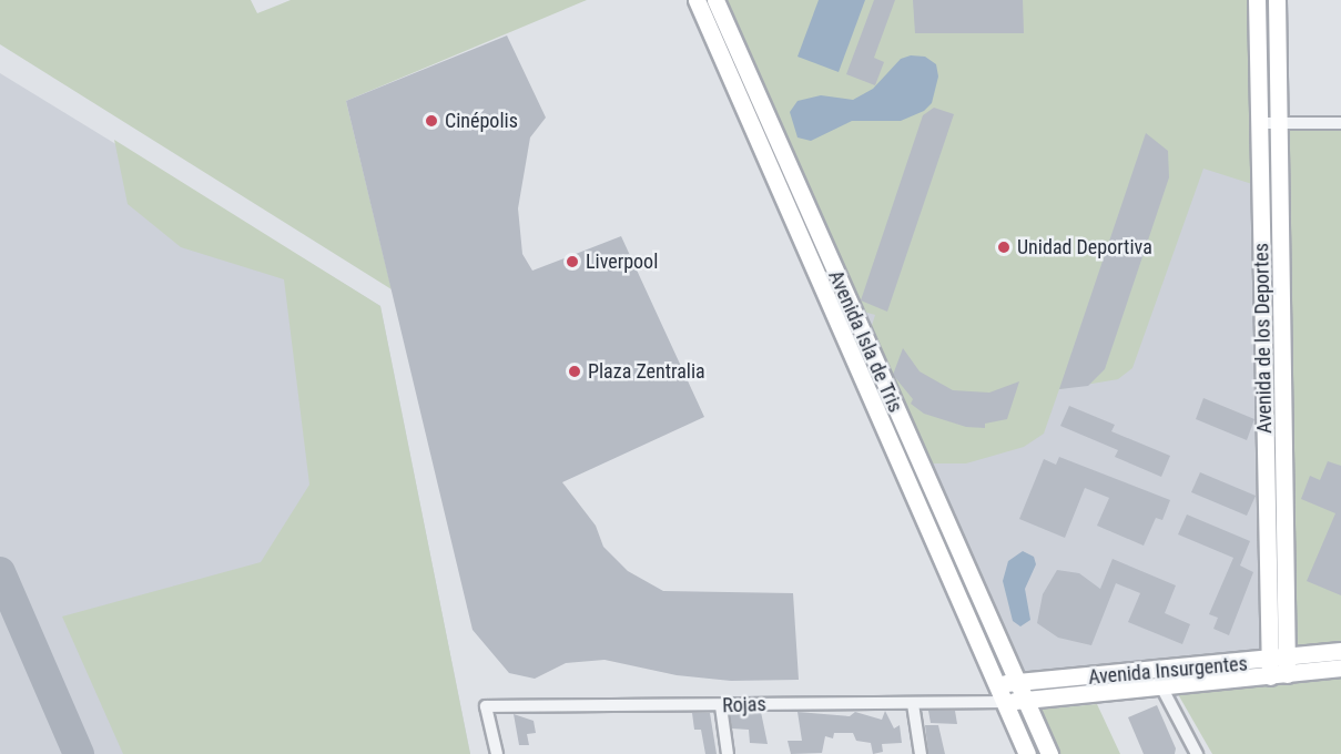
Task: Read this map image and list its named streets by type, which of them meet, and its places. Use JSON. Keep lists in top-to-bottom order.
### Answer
{
  "streets": {
    "main road": ["Avenida de los Deportes", "Avenida Isla de Tris", "Avenida Insurgentes"],
    "street": ["Rojas"]
  },
  "crossings": [
    ["Avenida de los Deportes", "Avenida Insurgentes"],
    ["Avenida Isla de Tris", "Avenida Insurgentes"],
    ["Avenida Isla de Tris", "Rojas"],
    ["Avenida Insurgentes", "Rojas"]
  ],
  "places": [
    "Cinépolis",
    "Unidad Deportiva",
    "Liverpool",
    "Plaza Zentralia"
  ]
}
